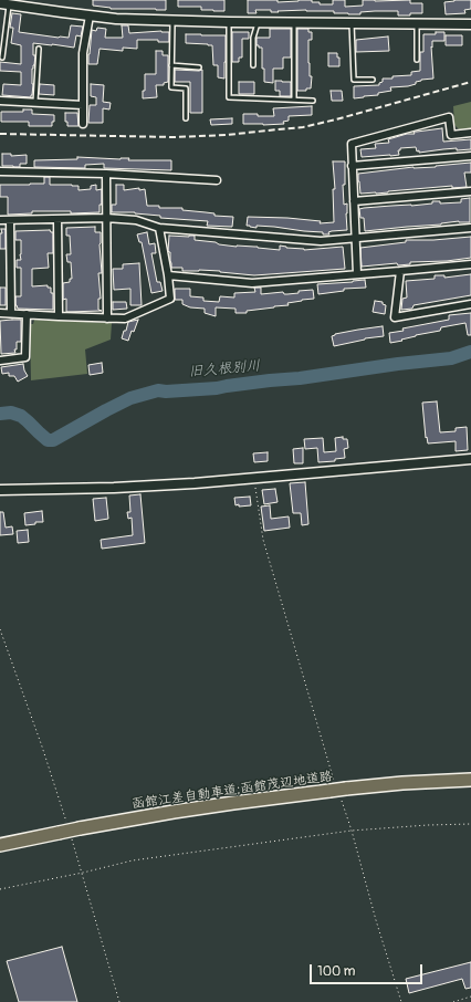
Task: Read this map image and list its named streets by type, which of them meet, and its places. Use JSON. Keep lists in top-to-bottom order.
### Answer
{
  "streets": {
    "highway": ["函館江差自動車道;函館茂辺地道路"]
  },
  "water": ["旧久根別川"],
  "scale_bar": "100 m"
}
